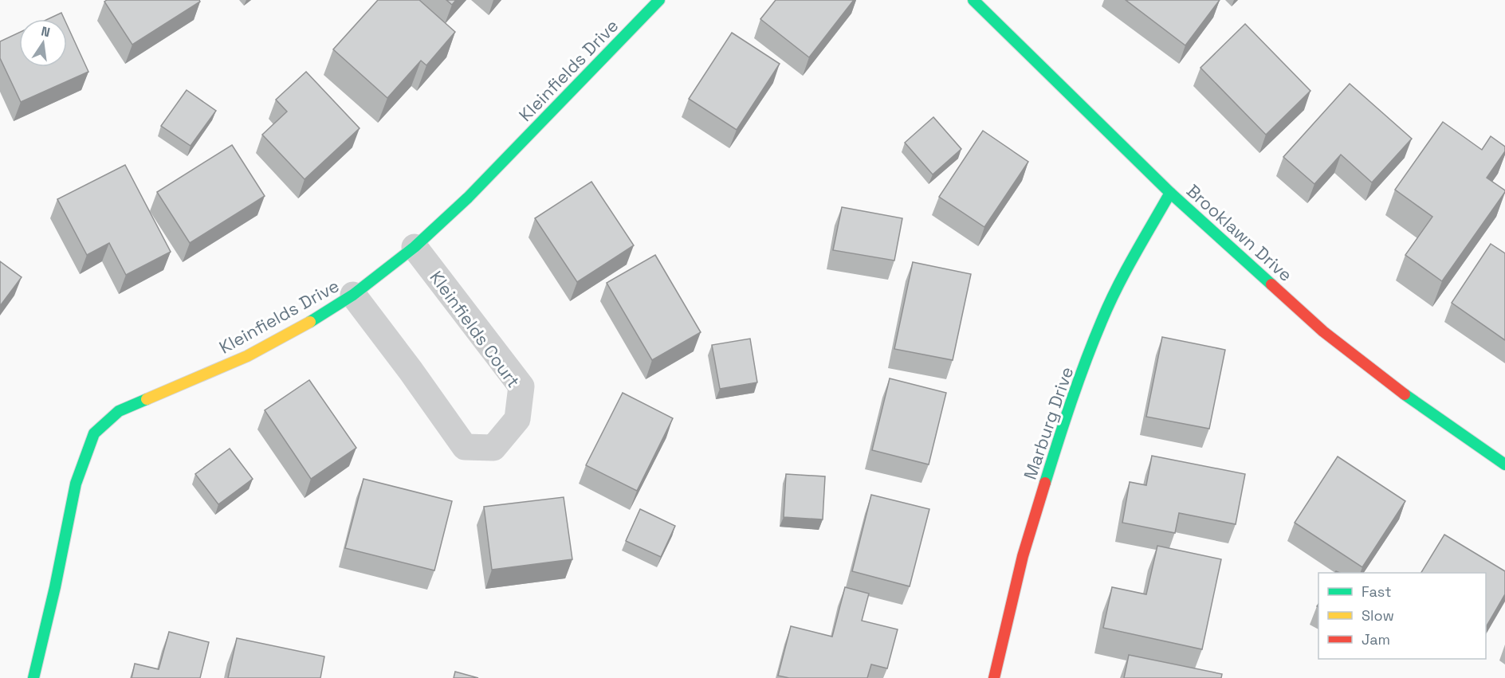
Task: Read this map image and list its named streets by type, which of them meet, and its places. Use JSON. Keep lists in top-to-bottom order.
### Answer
{
  "streets": {
    "street": [
      "Kleinfields Drive",
      "Brooklawn Drive",
      "Kleinfields Court",
      "Marburg Drive"
    ]
  },
  "crossings": [
    ["Kleinfields Drive", "Kleinfields Court"],
    ["Brooklawn Drive", "Marburg Drive"]
  ],
  "legend": ["Fast", "Slow", "Jam"],
  "north": "top"
}
